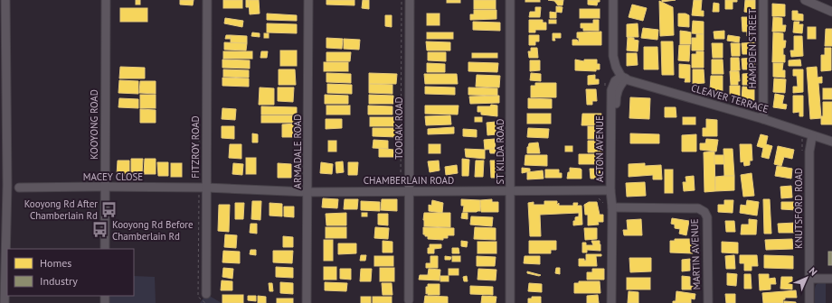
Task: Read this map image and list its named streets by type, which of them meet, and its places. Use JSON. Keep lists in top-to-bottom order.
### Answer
{
  "streets": {
    "street": [
      "HAMPDEN STREET",
      "CLEAVER TERRACE",
      "KOOYONG ROAD",
      "TOORAK ROAD",
      "FITZROY ROAD",
      "ACTON AVENUE",
      "ARMADALE ROAD",
      "ST KILDA ROAD",
      "MACEY CLOSE",
      "CHAMBERLAIN ROAD",
      "KNUTSFORD ROAD",
      "MARTIN AVENUE"
    ]
  },
  "crossings": [
    ["HAMPDEN STREET", "CLEAVER TERRACE"],
    ["CLEAVER TERRACE", "ACTON AVENUE"],
    ["CLEAVER TERRACE", "KNUTSFORD ROAD"],
    ["KOOYONG ROAD", "MACEY CLOSE"],
    ["TOORAK ROAD", "CHAMBERLAIN ROAD"],
    ["FITZROY ROAD", "MACEY CLOSE"],
    ["FITZROY ROAD", "CHAMBERLAIN ROAD"],
    ["ACTON AVENUE", "CHAMBERLAIN ROAD"],
    ["ACTON AVENUE", "MARTIN AVENUE"],
    ["ARMADALE ROAD", "CHAMBERLAIN ROAD"],
    ["ST KILDA ROAD", "CHAMBERLAIN ROAD"],
    ["MACEY CLOSE", "CHAMBERLAIN ROAD"]
  ],
  "places": {
    "bus stop": ["Kooyong Rd After Chamberlain Rd", "Kooyong Rd Before Chamberlain Rd"]
  },
  "legend": ["Homes", "Industry"],
  "north": "top right"
}
